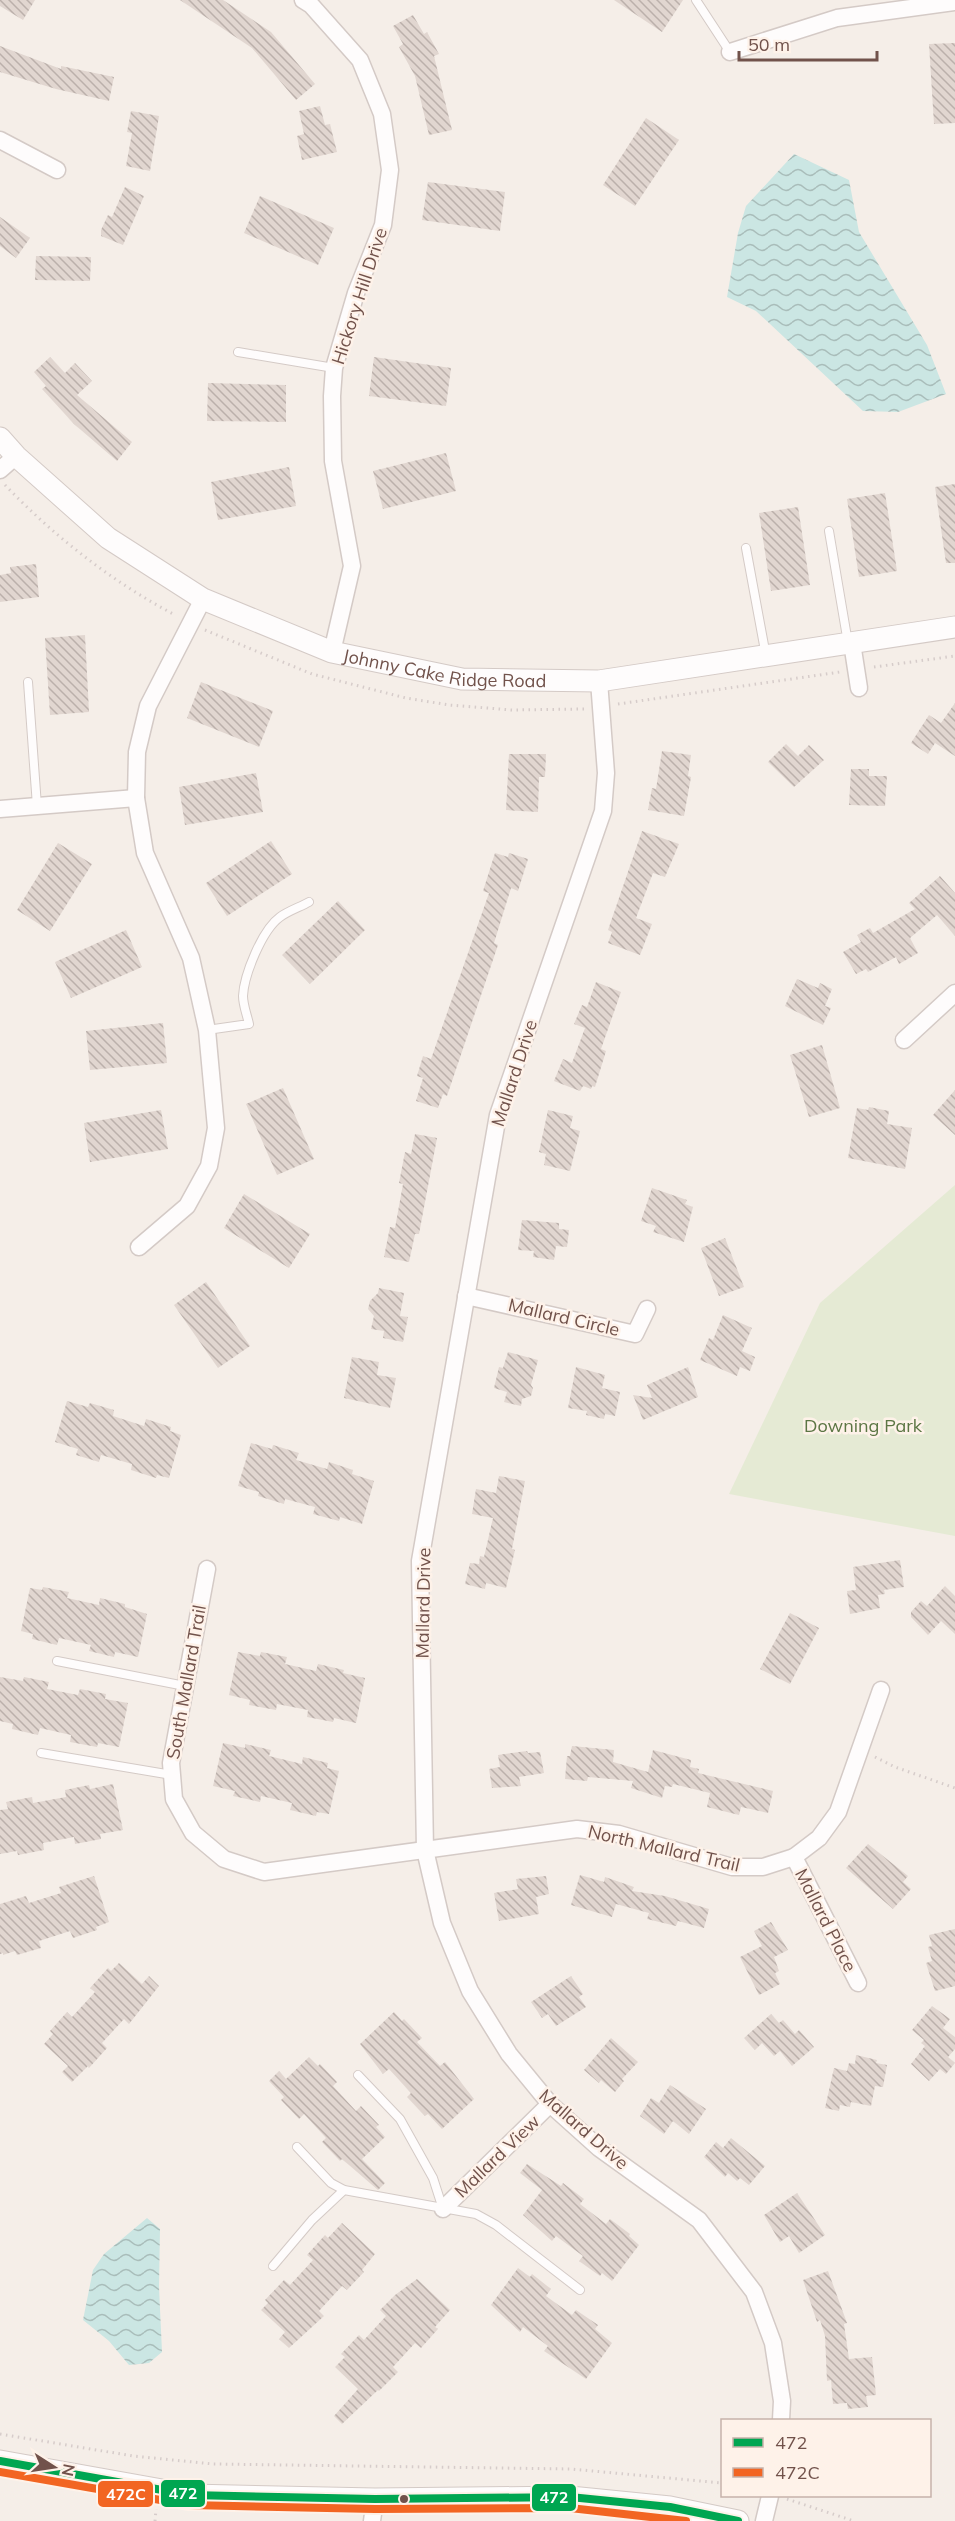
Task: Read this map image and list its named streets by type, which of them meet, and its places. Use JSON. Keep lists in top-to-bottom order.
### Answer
{
  "streets": {
    "street": [
      "Hickory Hill Drive",
      "Johnny Cake Ridge Road",
      "Mallard Drive",
      "Mallard Circle",
      "South Mallard Trail",
      "North Mallard Trail",
      "Mallard Place",
      "Mallard View"
    ]
  },
  "crossings": [
    ["Hickory Hill Drive", "Johnny Cake Ridge Road"],
    ["Johnny Cake Ridge Road", "Mallard Drive"],
    ["Mallard Drive", "Mallard Circle"],
    ["Mallard Drive", "South Mallard Trail"],
    ["Mallard Drive", "North Mallard Trail"],
    ["Mallard Drive", "Mallard View"],
    ["South Mallard Trail", "North Mallard Trail"],
    ["North Mallard Trail", "Mallard Place"]
  ],
  "parks": ["Downing Park"],
  "lines": ["transit line 472", "transit line 472C"],
  "legend": ["472", "472C"],
  "scale_bar": "50 m",
  "north": "right"
}
